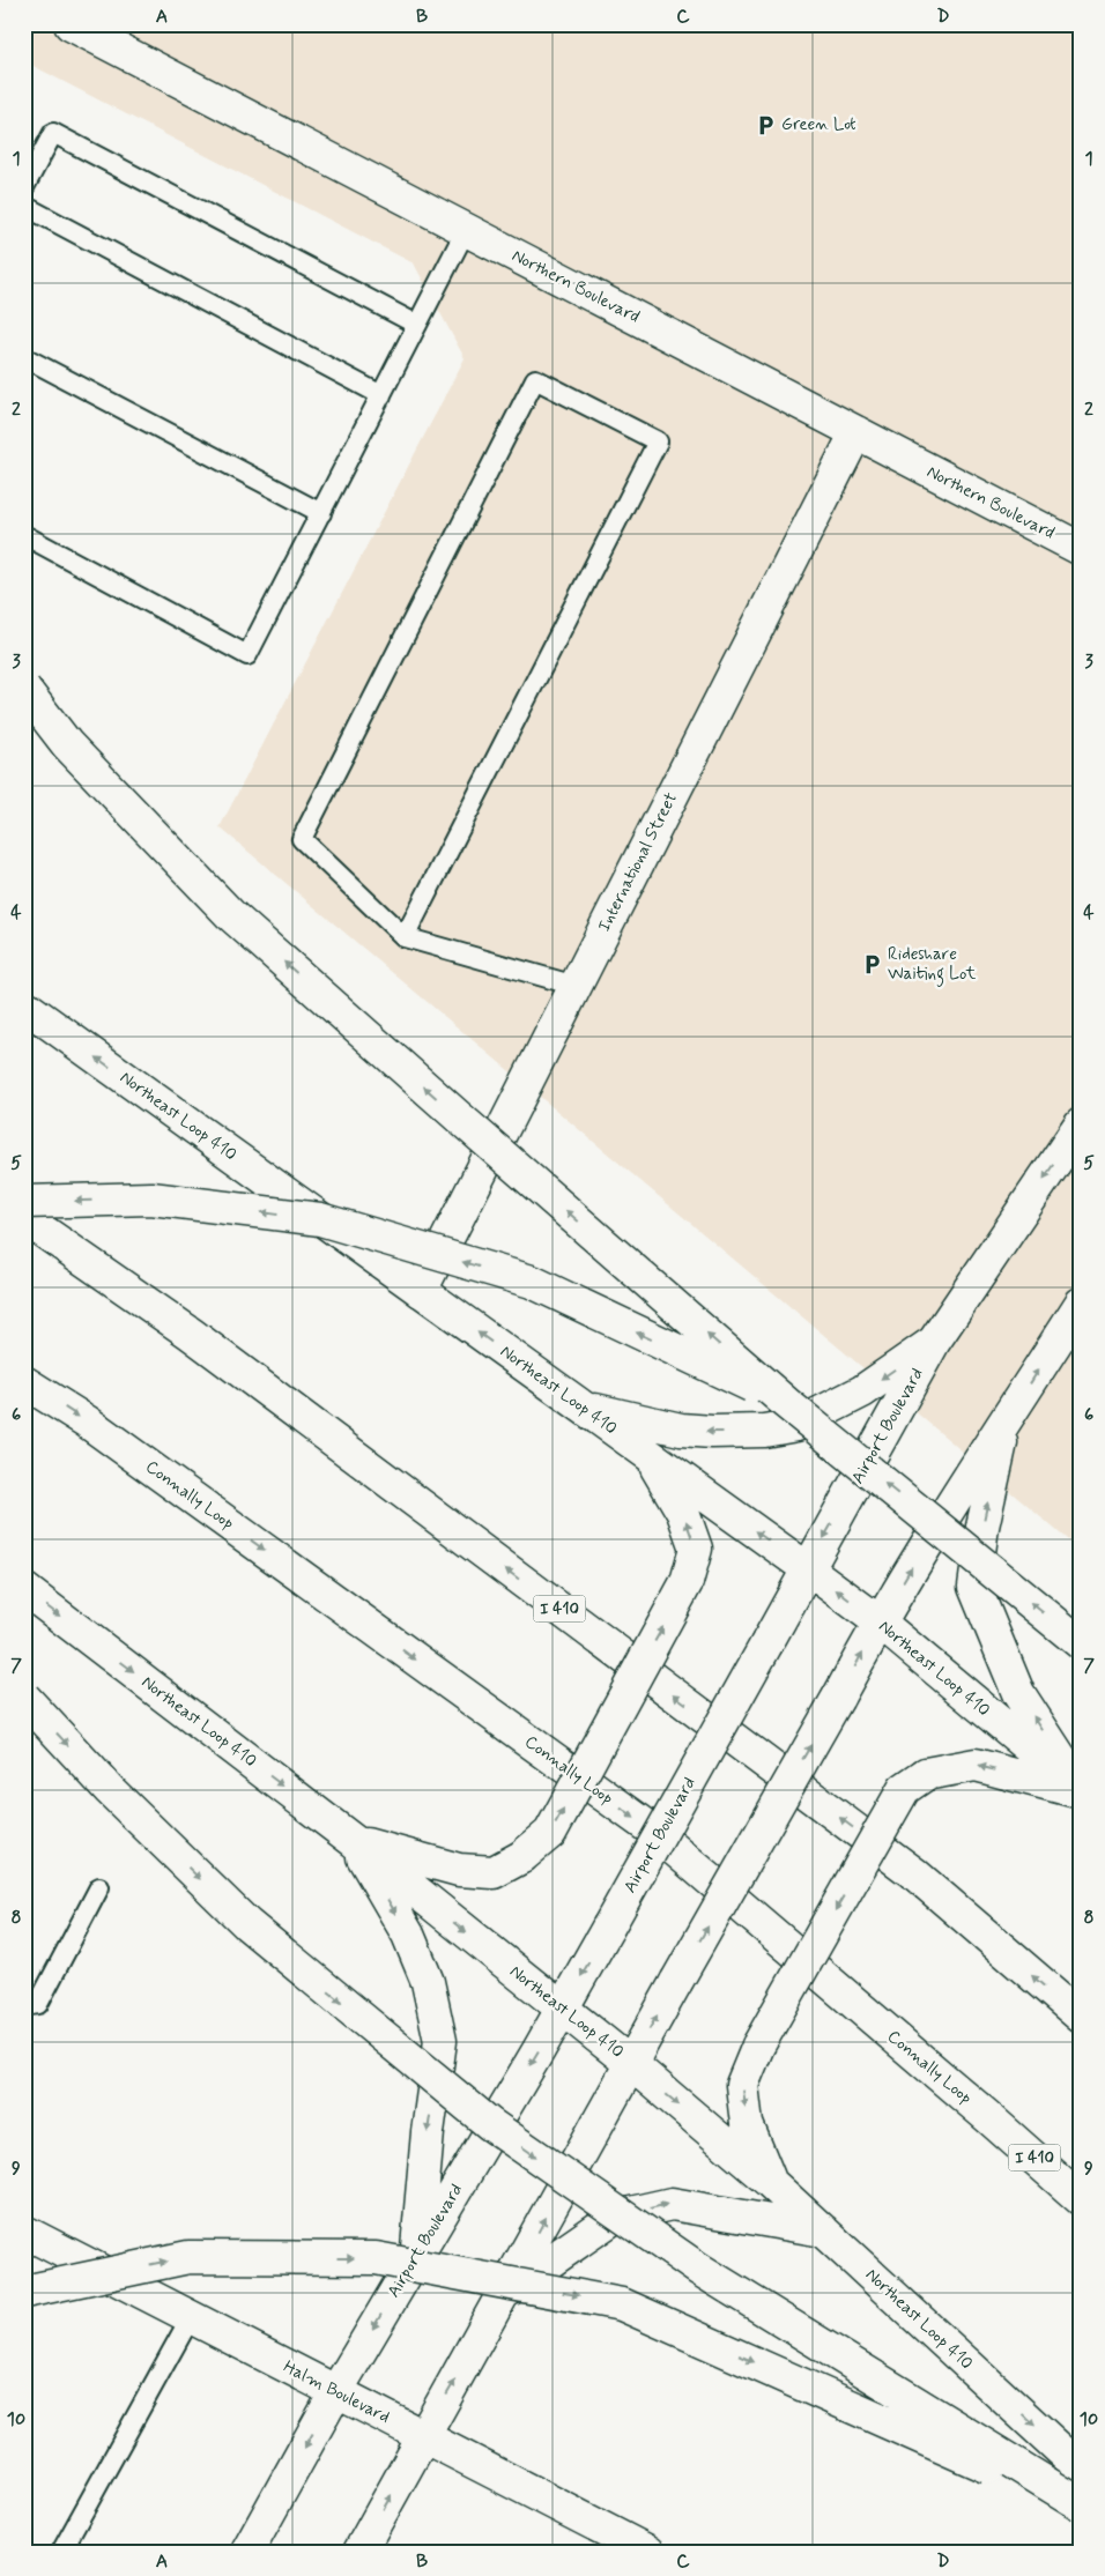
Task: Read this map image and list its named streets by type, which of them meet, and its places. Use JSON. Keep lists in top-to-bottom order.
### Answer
{
  "streets": {
    "main road": [
      "Northern Boulevard",
      "International Street",
      "Northeast Loop 410",
      "Airport Boulevard",
      "Connally Loop",
      "I 410",
      "Halm Boulevard"
    ]
  },
  "crossings": [
    ["Northern Boulevard", "International Street"],
    ["International Street", "Northeast Loop 410"],
    ["Northeast Loop 410", "Airport Boulevard"],
    ["Airport Boulevard", "Halm Boulevard"]
  ],
  "places": {
    "parking": ["Green Lot", "Rideshare Waiting Lot"]
  },
  "grid": {
    "columns": [
      "A",
      "B",
      "C",
      "D"
    ],
    "rows": [
      "1",
      "2",
      "3",
      "4",
      "5",
      "6",
      "7",
      "8",
      "9",
      "10"
    ]
  }
}
